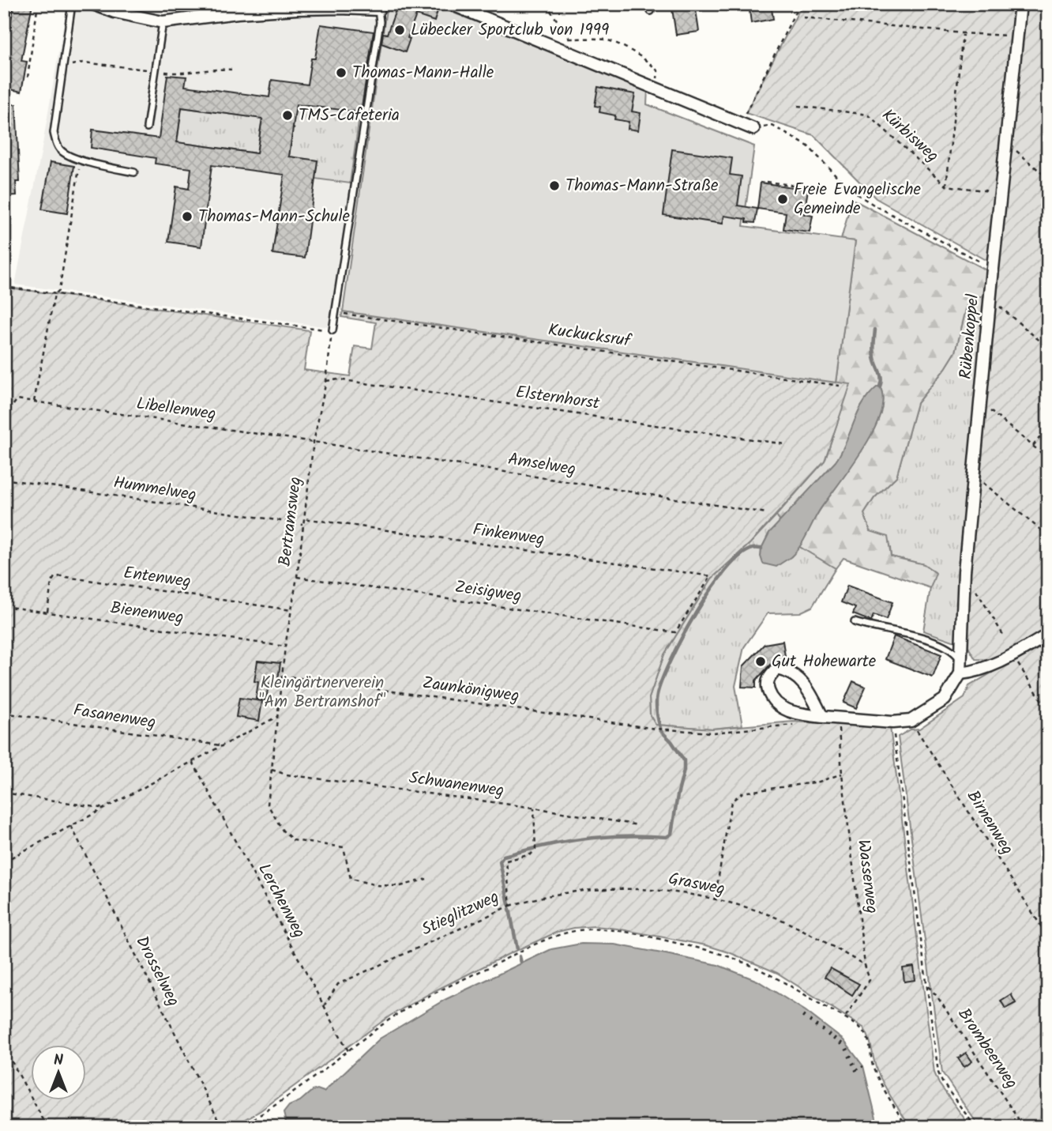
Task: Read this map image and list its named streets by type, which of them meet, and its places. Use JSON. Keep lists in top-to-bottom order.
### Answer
{
  "streets": {
    "street": ["Rübenkoppel"],
    "path": [
      "Kürbisweg",
      "Kuckucksruf",
      "Elsternhorst",
      "Libellenweg",
      "Amselweg",
      "Hummelweg",
      "Bertramsweg",
      "Finkenweg",
      "Entenweg",
      "Zeisigweg",
      "Bienenweg",
      "Zaunkönigweg",
      "Fasanenweg",
      "Schwanenweg",
      "Birnenweg",
      "Wasserweg",
      "Grasweg",
      "Lerchenweg",
      "Stieglitzweg",
      "Drosselweg",
      "Brombeerweg"
    ]
  },
  "crossings": [
    ["Elsternhorst", "Bertramsweg"],
    ["Libellenweg", "Amselweg"],
    ["Libellenweg", "Bertramsweg"],
    ["Amselweg", "Bertramsweg"],
    ["Hummelweg", "Bertramsweg"],
    ["Bertramsweg", "Finkenweg"],
    ["Bertramsweg", "Entenweg"],
    ["Bertramsweg", "Zeisigweg"],
    ["Bertramsweg", "Bienenweg"],
    ["Bertramsweg", "Zaunkönigweg"],
    ["Bertramsweg", "Schwanenweg"],
    ["Finkenweg", "Zeisigweg"],
    ["Entenweg", "Bienenweg"],
    ["Schwanenweg", "Stieglitzweg"],
    ["Wasserweg", "Grasweg"],
    ["Grasweg", "Stieglitzweg"],
    ["Lerchenweg", "Stieglitzweg"]
  ],
  "parks": ["Kleingärtnerverein \"Am Bertramshof\""],
  "places": [
    "Lübecker Sportclub von 1999",
    "Thomas-Mann-Halle",
    "TMS-Cafeteria",
    "Thomas-Mann-Straße",
    "Freie Evangelische Gemeinde",
    "Thomas-Mann-Schule",
    "Gut Hohewarte"
  ],
  "north": "top"
}
